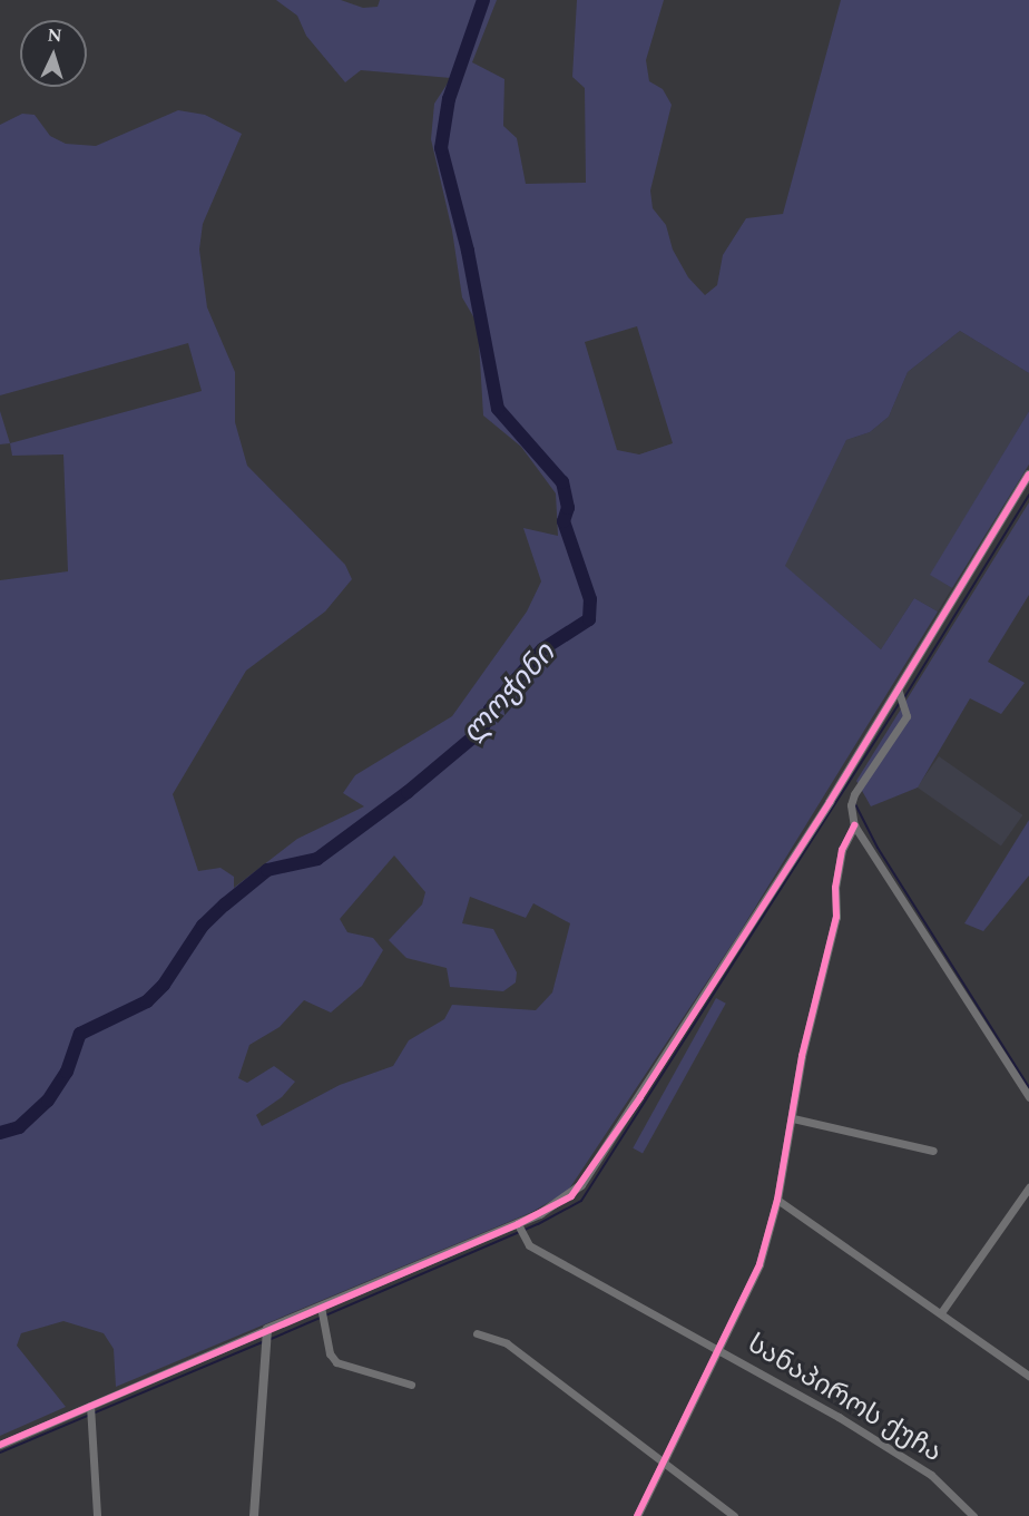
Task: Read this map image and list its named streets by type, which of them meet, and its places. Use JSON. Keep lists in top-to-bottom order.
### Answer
{
  "streets": {
    "street": ["სანაპიროს ქუჩა"]
  },
  "water": ["ლოჭინი"],
  "north": "top"
}
